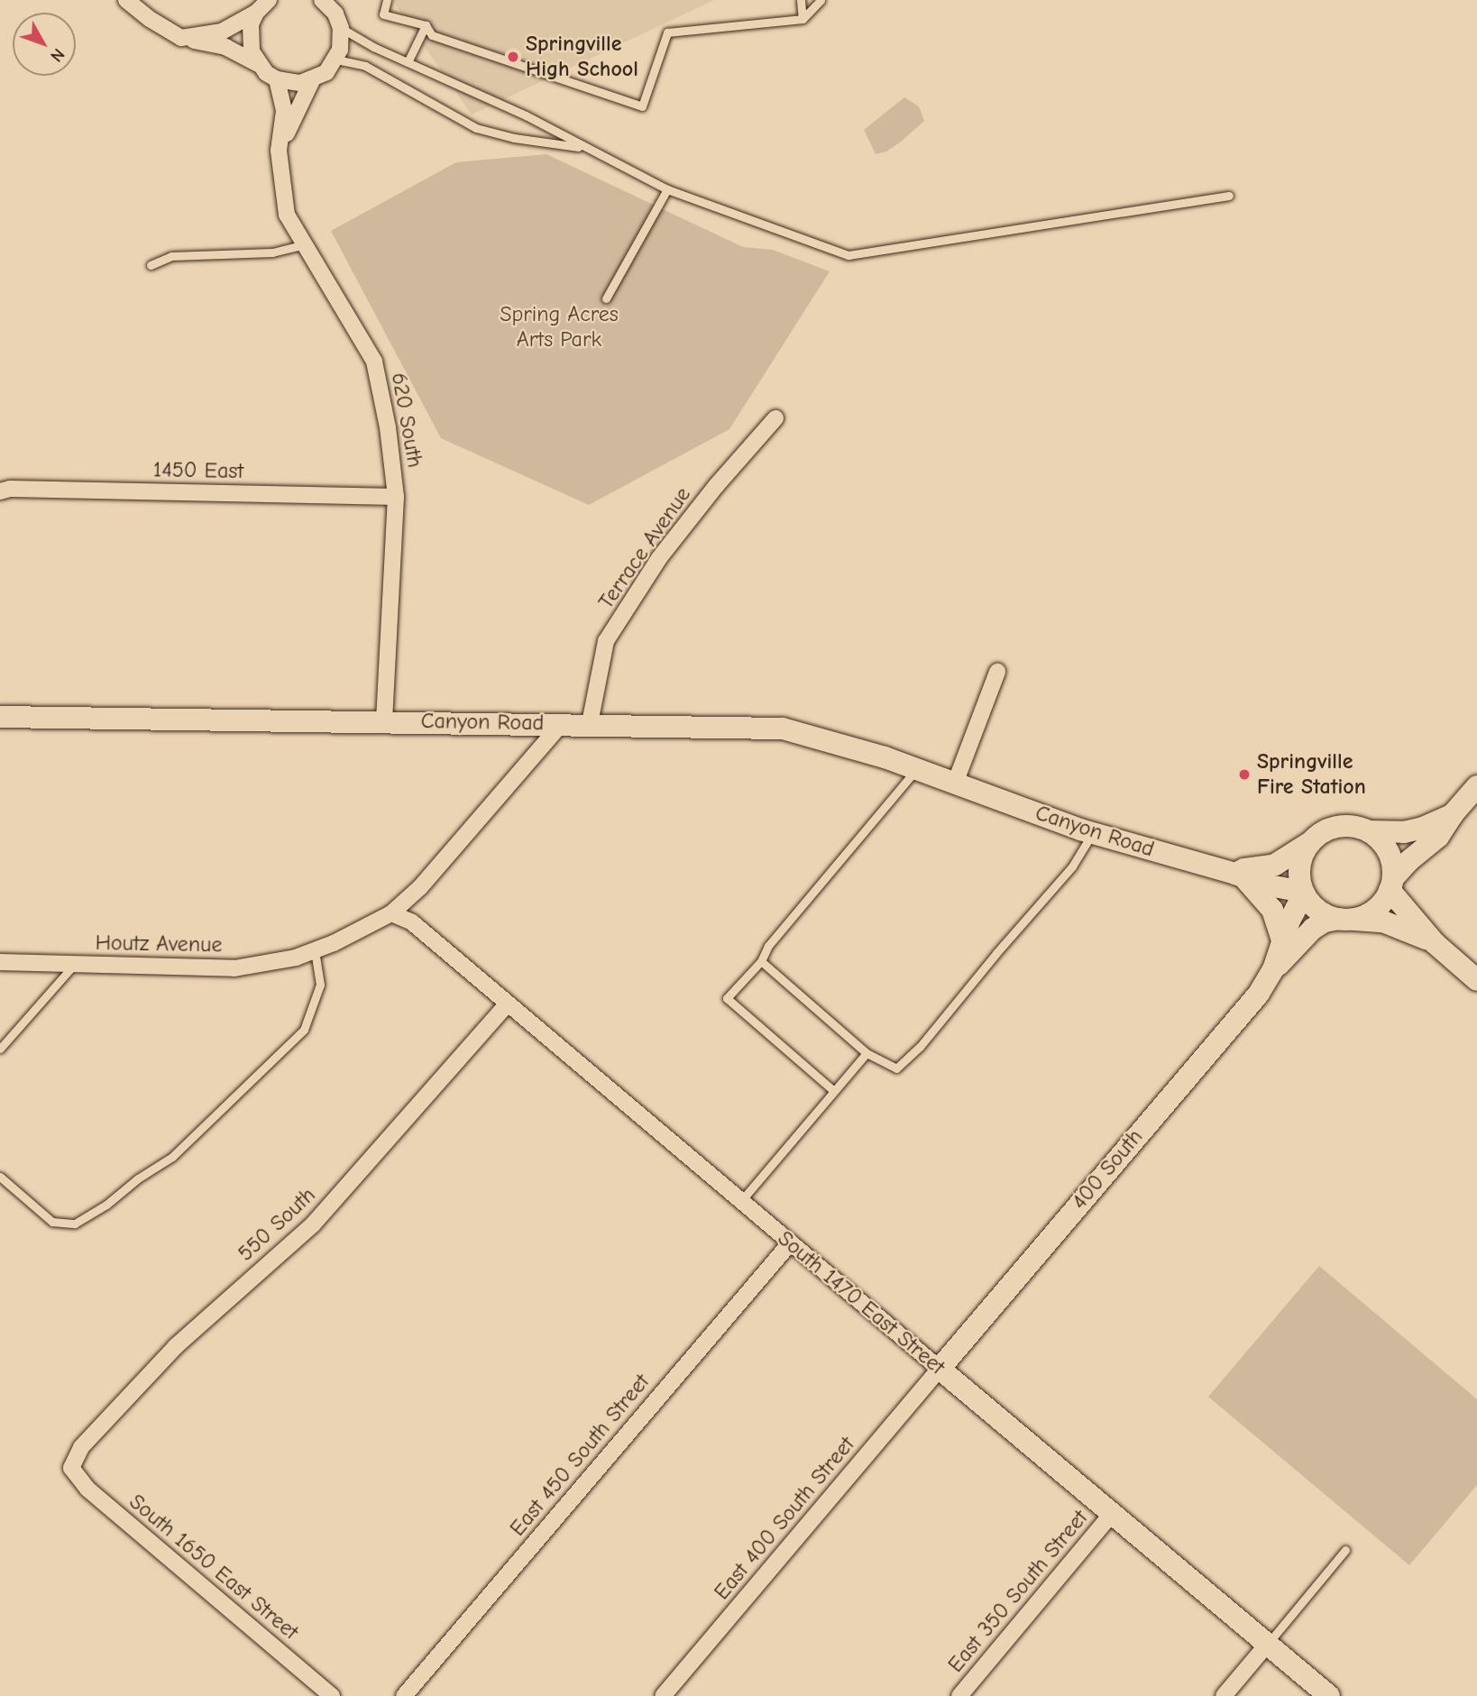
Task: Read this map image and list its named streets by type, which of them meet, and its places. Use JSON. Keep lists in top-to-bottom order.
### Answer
{
  "streets": {
    "main road": ["Canyon Road", "400 South", "South 1470 East Street"],
    "street": [
      "620 South",
      "1450 East",
      "Terrace Avenue",
      "Houtz Avenue",
      "550 South",
      "East 450 South Street",
      "East 400 South Street",
      "South 1650 East Street",
      "East 350 South Street"
    ]
  },
  "crossings": [
    ["620 South", "1450 East"],
    ["620 South", "Canyon Road"],
    ["Terrace Avenue", "Canyon Road"],
    ["Canyon Road", "400 South"],
    ["400 South", "South 1470 East Street"],
    ["400 South", "East 400 South Street"],
    ["550 South", "South 1470 East Street"],
    ["550 South", "South 1650 East Street"],
    ["South 1470 East Street", "East 450 South Street"],
    ["South 1470 East Street", "East 400 South Street"],
    ["South 1470 East Street", "East 350 South Street"]
  ],
  "parks": ["Spring Acres Arts Park"],
  "places": ["Springville High School", "Springville Fire Station"],
  "north": "bottom right"
}
